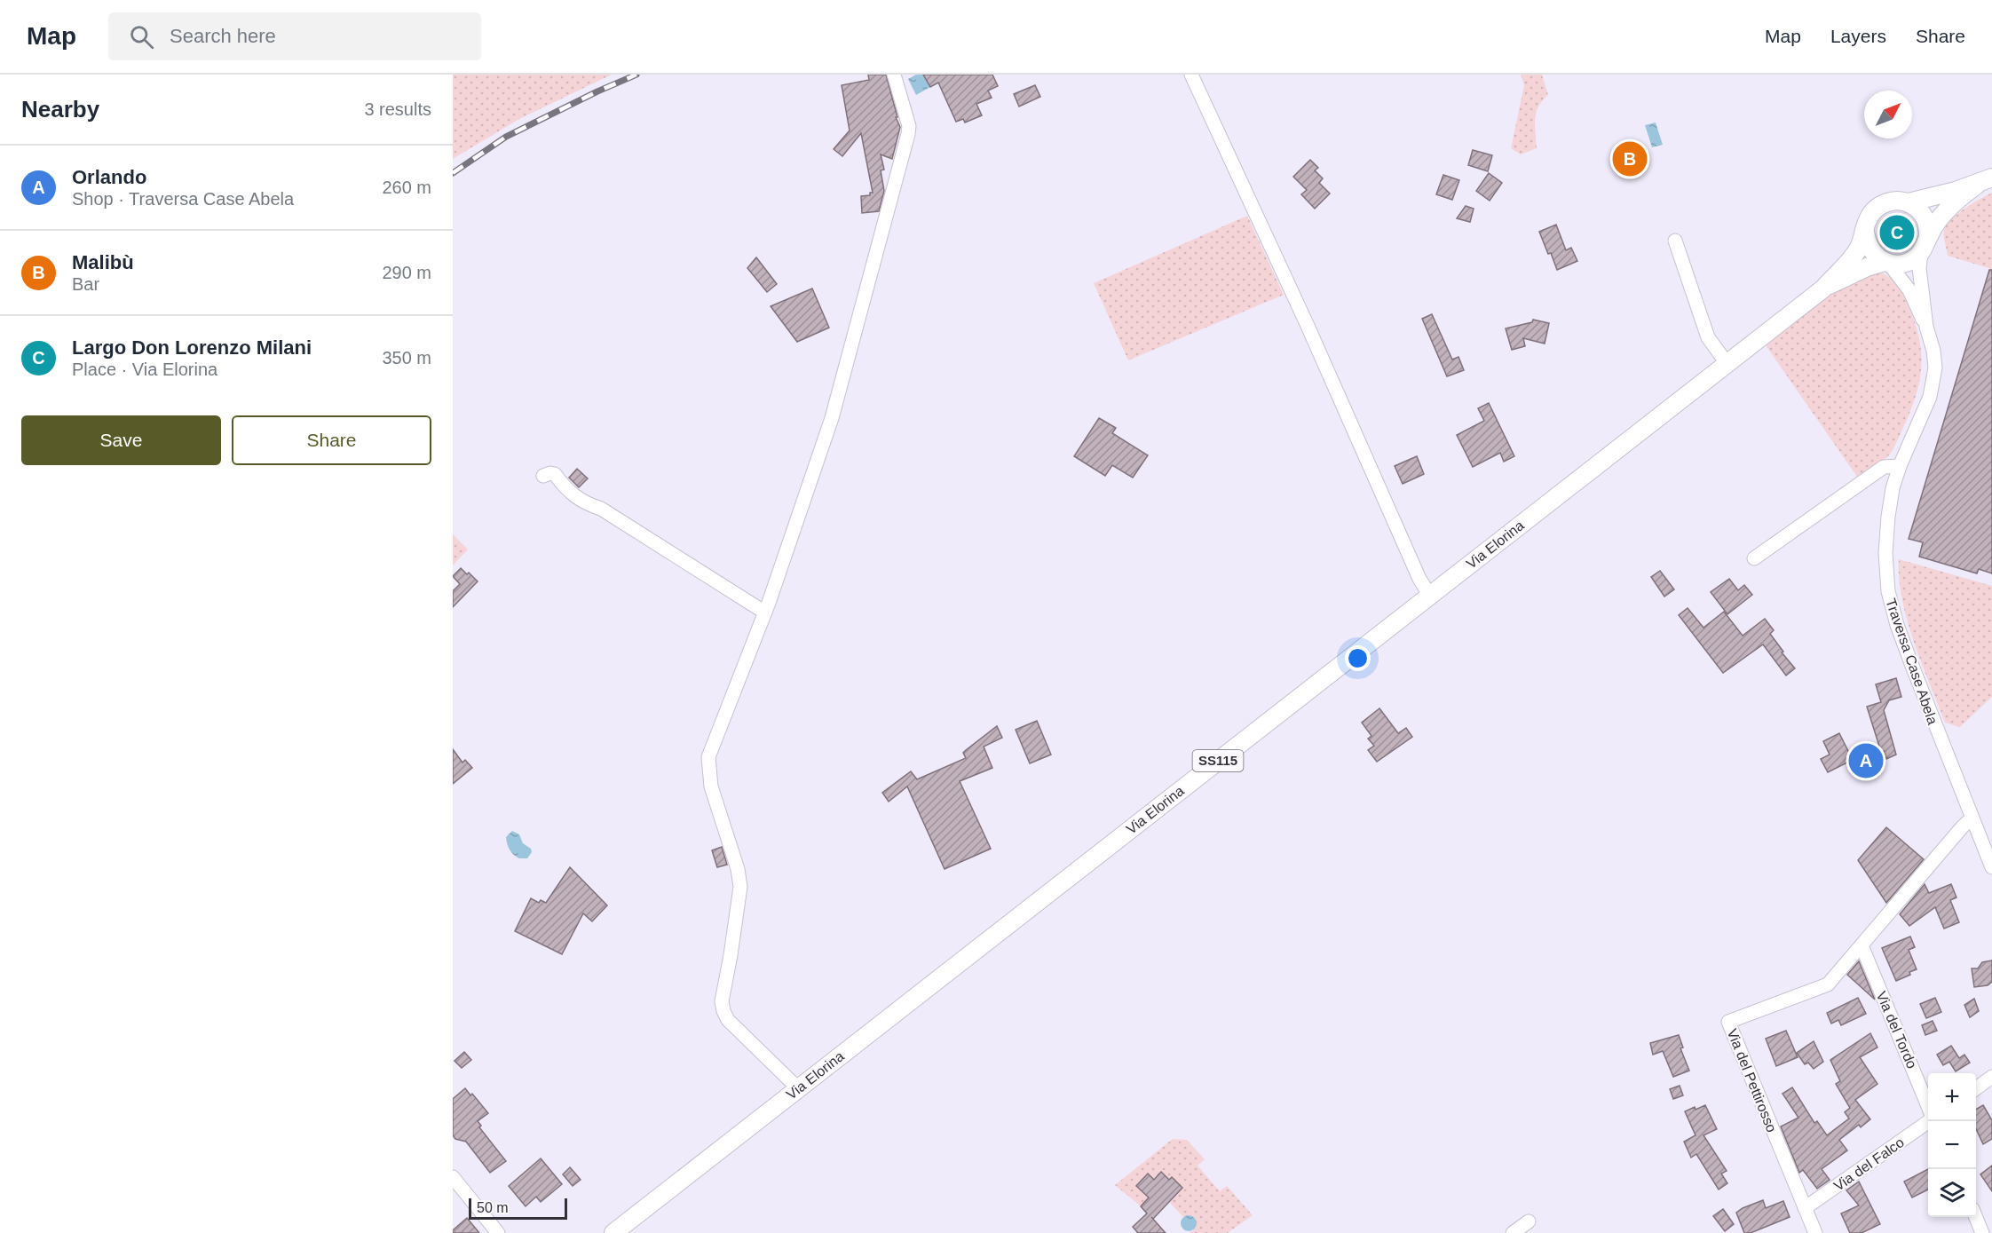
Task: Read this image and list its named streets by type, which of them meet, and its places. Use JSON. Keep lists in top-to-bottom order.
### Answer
{
  "streets": {
    "main road": ["Via Elorina", "SS115"],
    "street": [
      "Traversa Case Abela",
      "Via del Tordo",
      "Via del Pettirosso",
      "Via del Falco"
    ]
  },
  "crossings": [
    ["Traversa Case Abela", "Via del Pettirosso"],
    ["Via del Tordo", "Via del Pettirosso"],
    ["Via del Pettirosso", "Via del Falco"]
  ],
  "scale_bar": "50 m",
  "north": "top right",
  "page": {
    "header": "Map",
    "search": "Search here",
    "nav": ["Map", "Layers", "Share"],
    "heading": ["Nearby", "3 results"],
    "pins": ["B", "C", "A"],
    "list": [
      {
        "mark": "A",
        "name": "Orlando",
        "note": "Shop · Traversa Case Abela",
        "value": "260 m"
      },
      {
        "mark": "B",
        "name": "Malibù",
        "note": "Bar",
        "value": "290 m"
      },
      {
        "mark": "C",
        "name": "Largo Don Lorenzo Milani",
        "note": "Place · Via Elorina",
        "value": "350 m"
      }
    ],
    "buttons": ["Save", "Share"],
    "map_buttons": ["+", "−"],
    "scale": "50 m"
  }
}
